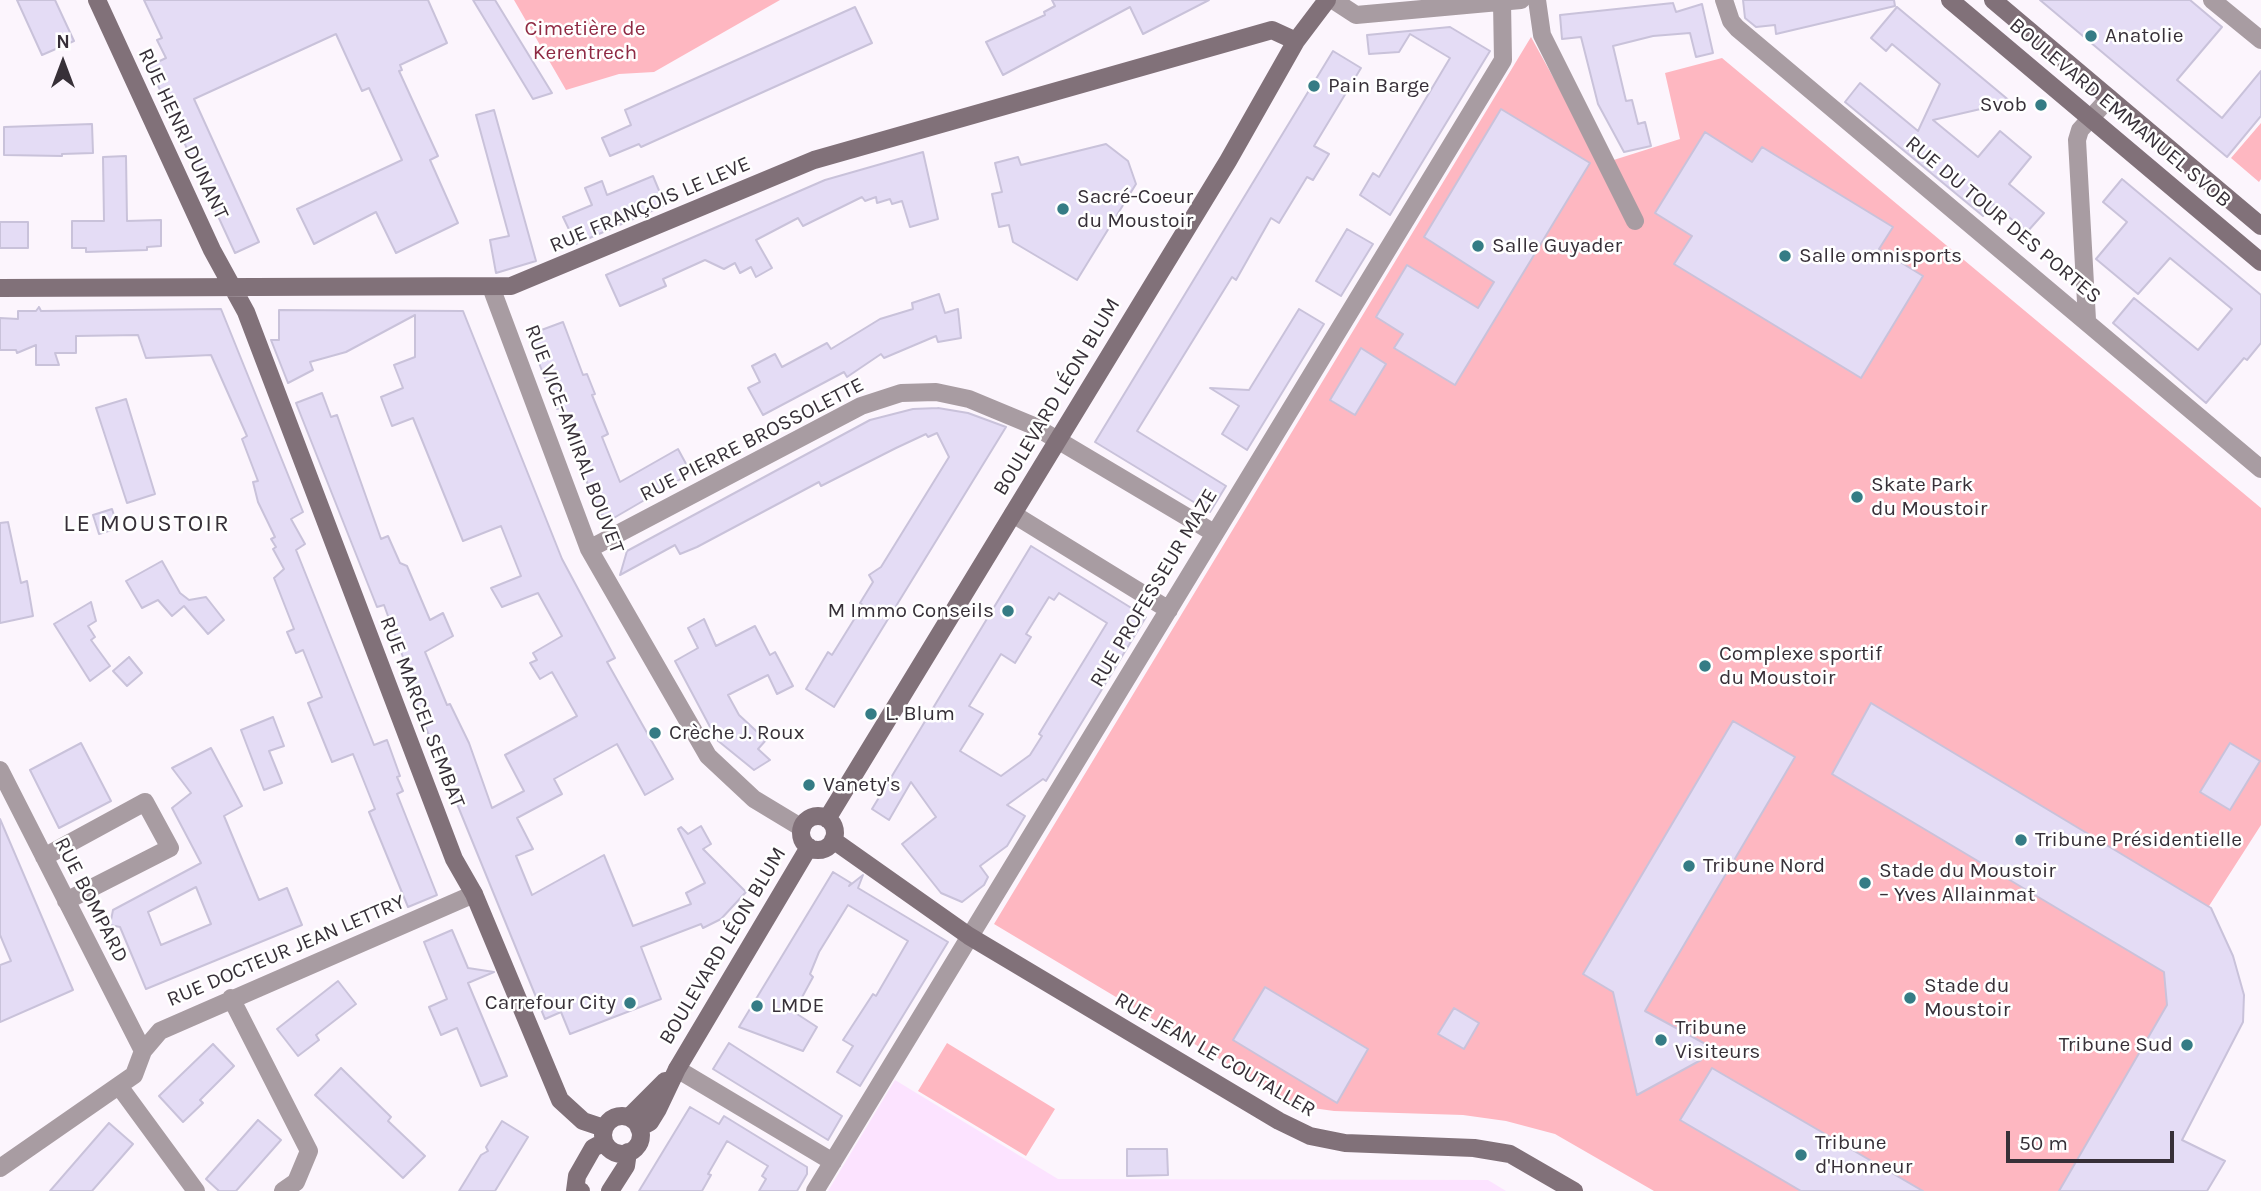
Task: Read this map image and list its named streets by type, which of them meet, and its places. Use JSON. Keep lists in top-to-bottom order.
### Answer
{
  "streets": {
    "street": [
      "BOULEVARD EMMANUEL SVOB",
      "RUE HENRI DUNANT",
      "RUE FRANÇOIS LE LEVE",
      "RUE DU TOUR DES PORTES",
      "BOULEVARD LÉON BLUM",
      "RUE VICE-AMIRAL BOUVET",
      "RUE PIERRE BROSSOLETTE",
      "RUE PROFESSEUR MAZE",
      "RUE MARCEL SEMBAT",
      "RUE BOMPARD",
      "RUE DOCTEUR JEAN LETTRY",
      "RUE JEAN LE COUTALLER"
    ]
  },
  "crossings": [
    ["RUE HENRI DUNANT", "RUE FRANÇOIS LE LEVE"],
    ["RUE HENRI DUNANT", "RUE MARCEL SEMBAT"],
    ["RUE FRANÇOIS LE LEVE", "BOULEVARD LÉON BLUM"],
    ["RUE FRANÇOIS LE LEVE", "RUE VICE-AMIRAL BOUVET"],
    ["RUE FRANÇOIS LE LEVE", "RUE MARCEL SEMBAT"],
    ["BOULEVARD LÉON BLUM", "RUE VICE-AMIRAL BOUVET"],
    ["BOULEVARD LÉON BLUM", "RUE PIERRE BROSSOLETTE"],
    ["BOULEVARD LÉON BLUM", "RUE MARCEL SEMBAT"],
    ["BOULEVARD LÉON BLUM", "RUE JEAN LE COUTALLER"],
    ["RUE VICE-AMIRAL BOUVET", "RUE PIERRE BROSSOLETTE"],
    ["RUE VICE-AMIRAL BOUVET", "RUE JEAN LE COUTALLER"],
    ["RUE PIERRE BROSSOLETTE", "RUE PROFESSEUR MAZE"],
    ["RUE PROFESSEUR MAZE", "RUE JEAN LE COUTALLER"],
    ["RUE MARCEL SEMBAT", "RUE DOCTEUR JEAN LETTRY"],
    ["RUE BOMPARD", "RUE DOCTEUR JEAN LETTRY"]
  ],
  "districts": ["LE MOUSTOIR"],
  "parks": ["Cimetière de Kerentrech"],
  "places": [
    "Anatolie",
    "Pain Barge",
    "Svob",
    "Sacré-Coeur du Moustoir",
    "Salle Guyader",
    "Salle omnisports",
    "Skate Park du Moustoir",
    "M Immo Conseils",
    "Complexe sportif du Moustoir",
    "L. Blum",
    "Crèche J. Roux",
    "Vanety's",
    "Tribune Présidentielle",
    "Tribune Nord",
    "Stade du Moustoir – Yves Allainmat",
    "Stade du Moustoir",
    "Carrefour City",
    "LMDE",
    "Tribune Visiteurs",
    "Tribune Sud",
    "Tribune d'Honneur"
  ],
  "scale_bar": "50 m",
  "north": "top"
}
